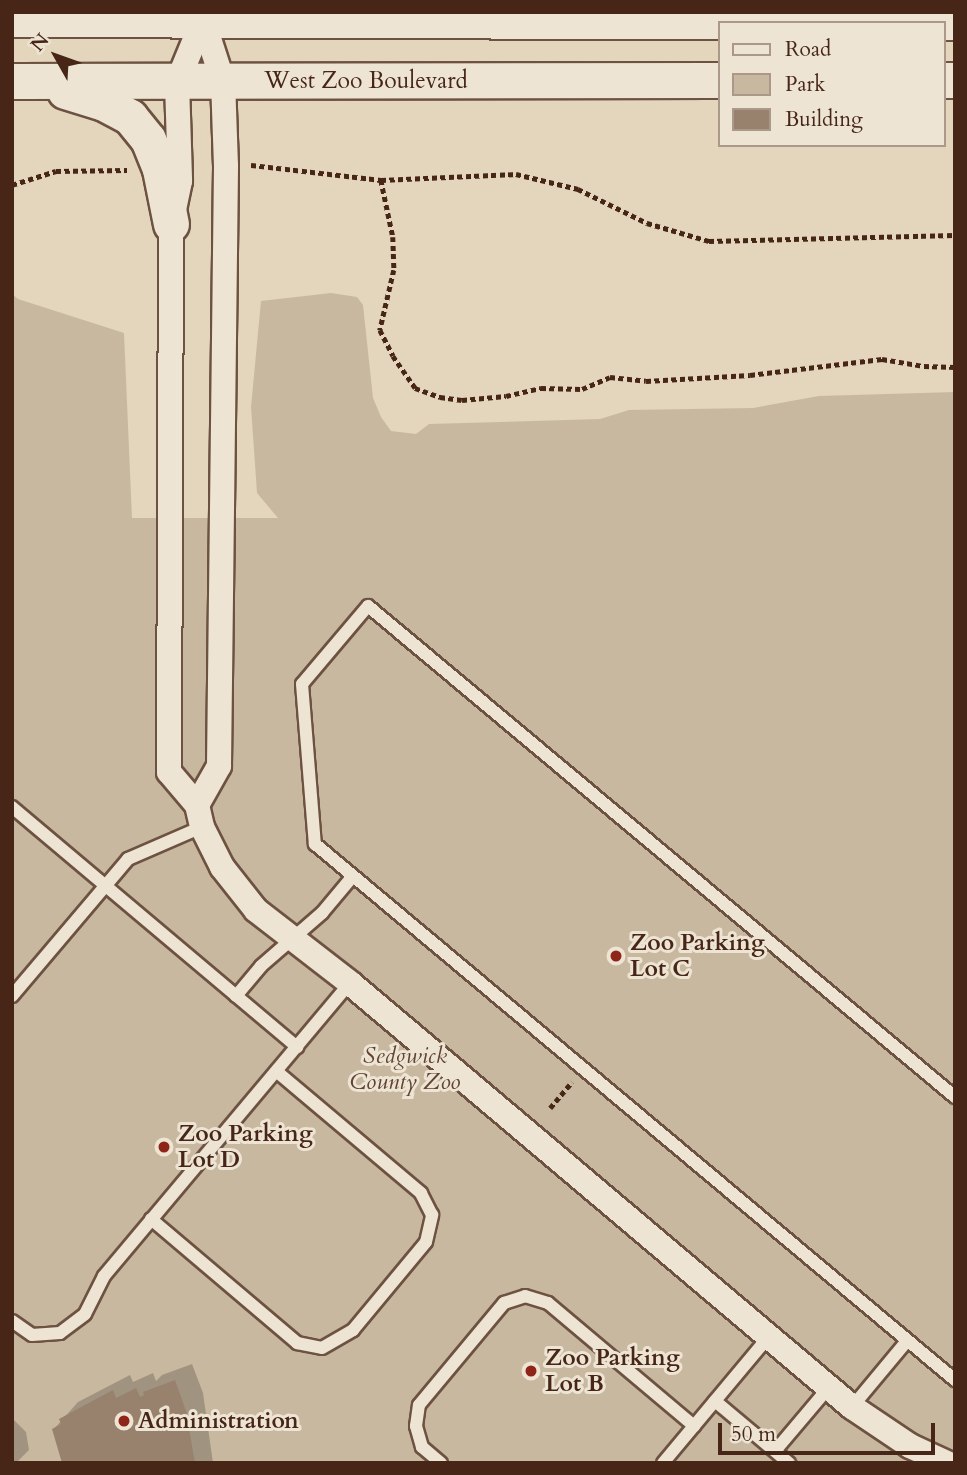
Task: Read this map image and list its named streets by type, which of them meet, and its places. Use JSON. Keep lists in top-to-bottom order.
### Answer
{
  "streets": {
    "main road": ["West Zoo Boulevard"]
  },
  "parks": ["Sedgwick County Zoo"],
  "places": [
    "Zoo Parking Lot C",
    "Zoo Parking Lot D",
    "Zoo Parking Lot B",
    "Administration"
  ],
  "legend": ["Road", "Park", "Building"],
  "scale_bar": "50 m",
  "north": "top left"
}
